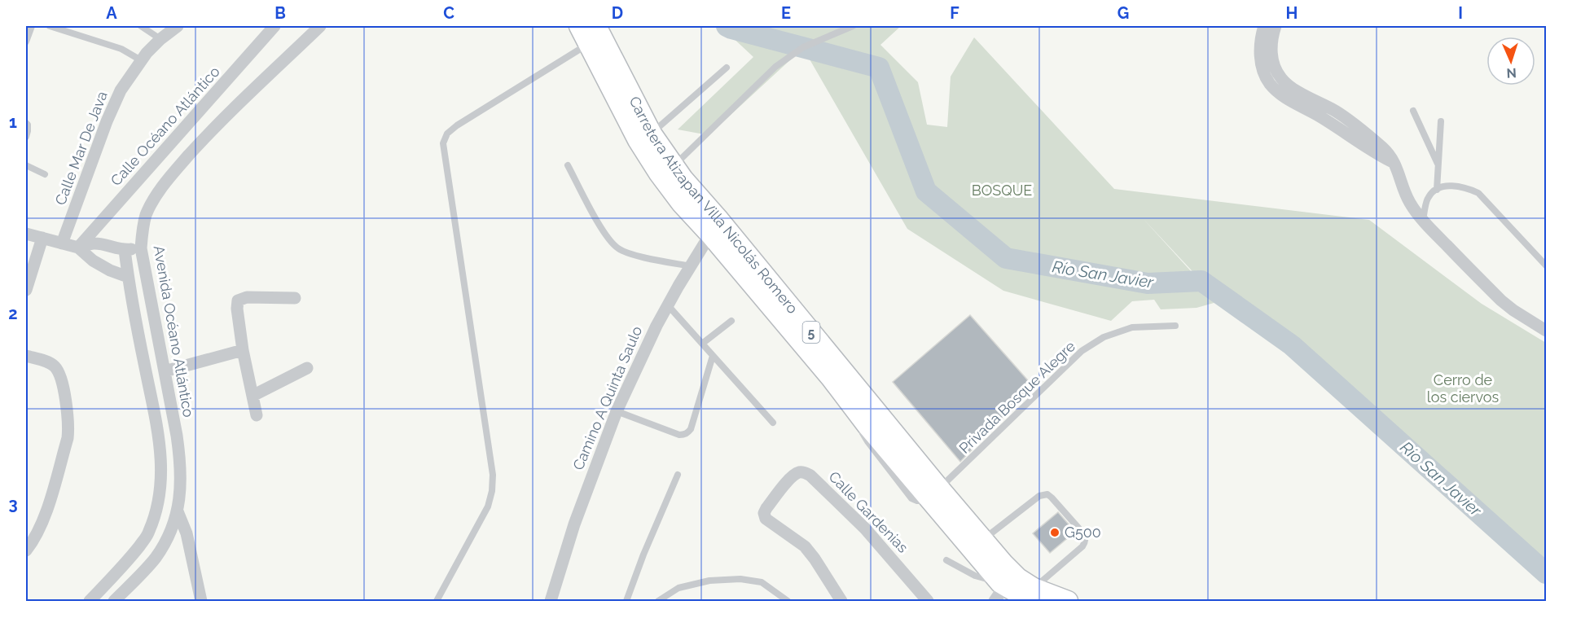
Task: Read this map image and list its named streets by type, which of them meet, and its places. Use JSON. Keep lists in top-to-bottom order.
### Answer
{
  "streets": {
    "main road": ["Carretera Atizapan Villa Nicolás Romero", "5"],
    "street": [
      "Calle Océano Atlántico",
      "Calle Mar De Java",
      "Avenida Océano Atlántico",
      "Camino A Quinta Saulo",
      "Calle Gardenias"
    ],
    "lane": ["Privada Bosque Alegre"]
  },
  "crossings": [
    ["Carretera Atizapan Villa Nicolás Romero", "Privada Bosque Alegre"],
    ["Carretera Atizapan Villa Nicolás Romero", "Camino A Quinta Saulo"]
  ],
  "water": ["Río San Javier"],
  "parks": ["BOSQUE", "Cerro de los ciervos"],
  "places": ["G500"],
  "north": "bottom",
  "grid": {
    "columns": [
      "A",
      "B",
      "C",
      "D",
      "E",
      "F",
      "G",
      "H",
      "I"
    ],
    "rows": ["1", "2", "3"]
  }
}
